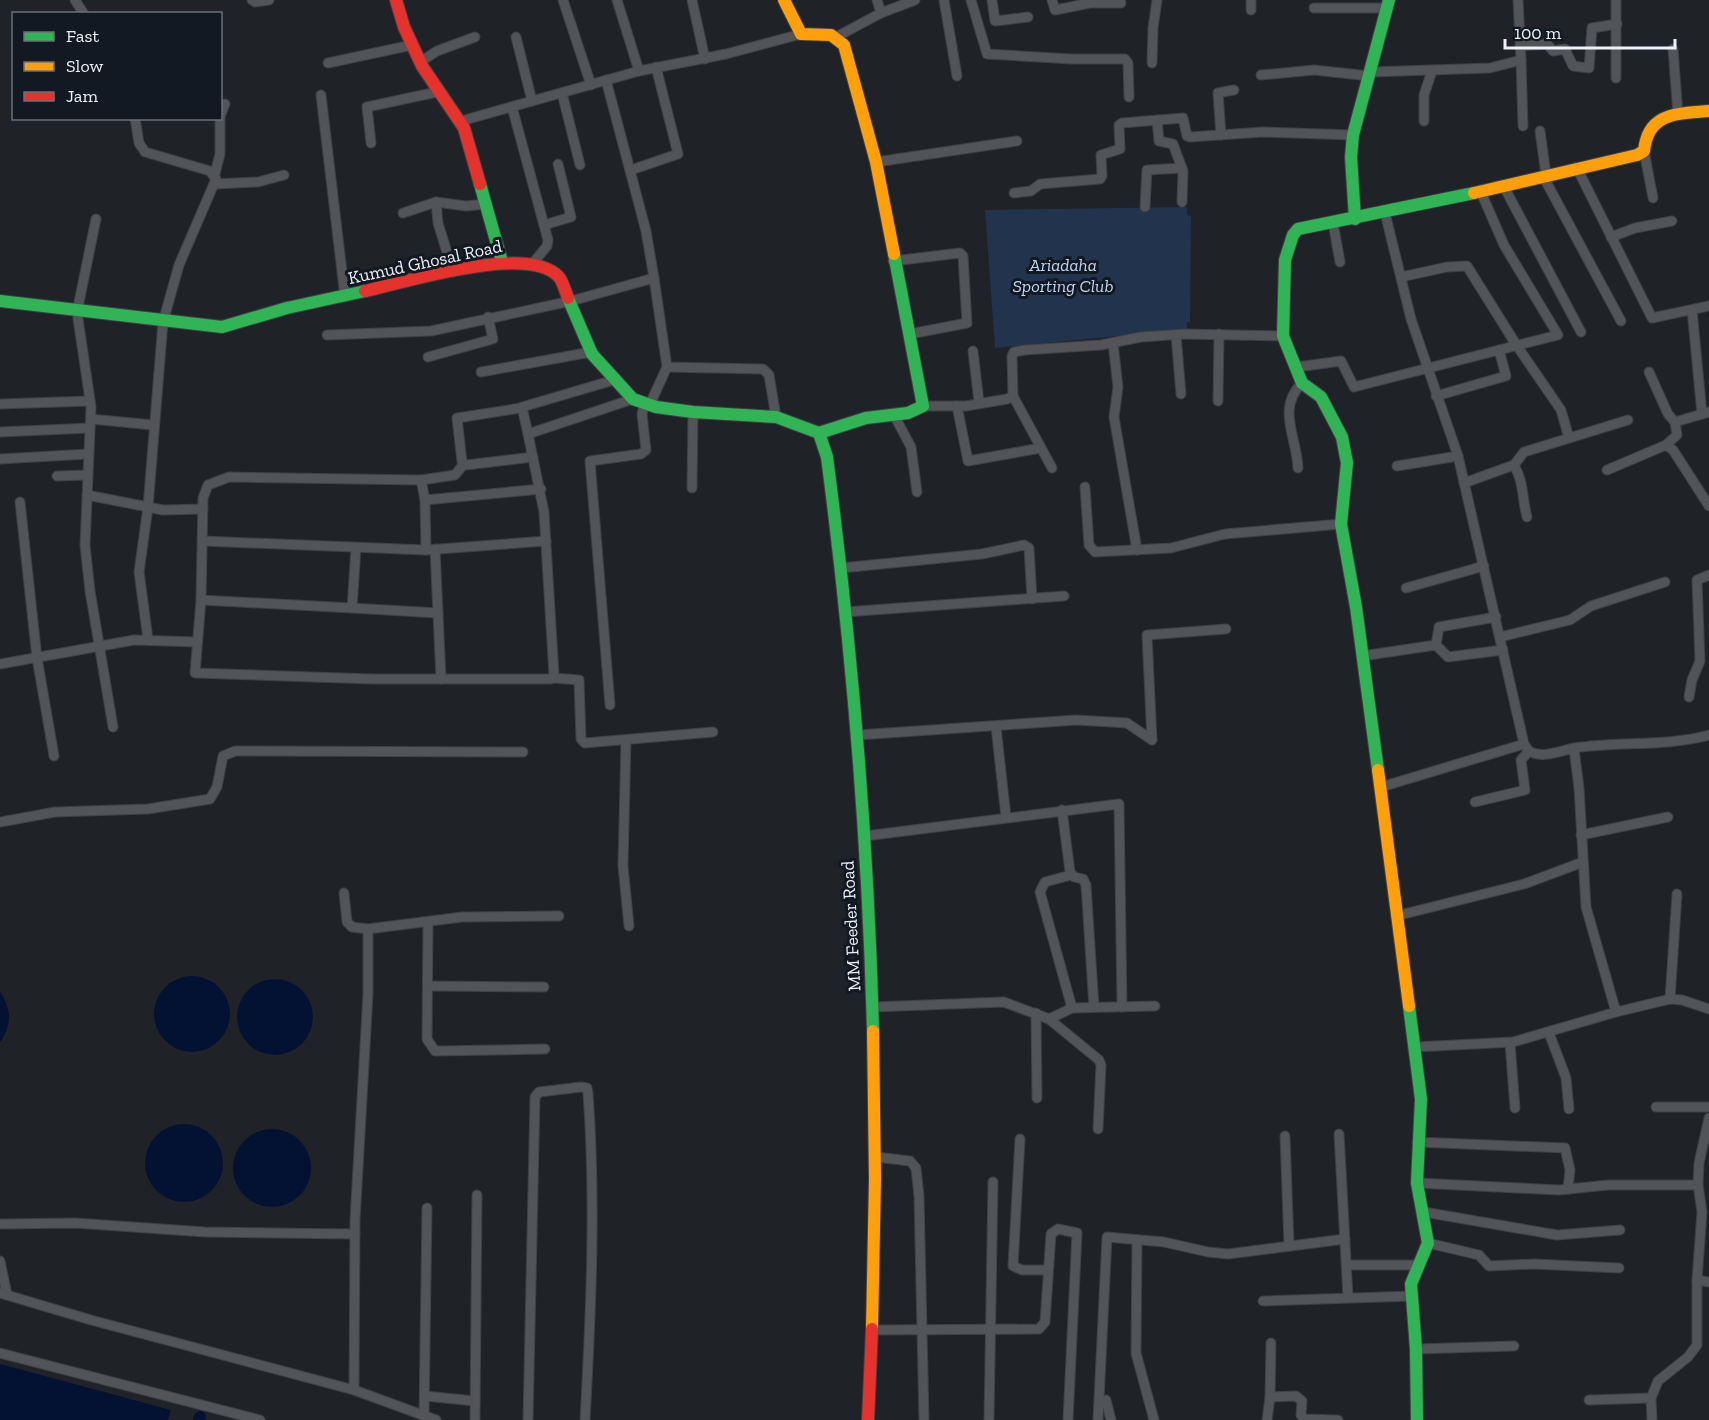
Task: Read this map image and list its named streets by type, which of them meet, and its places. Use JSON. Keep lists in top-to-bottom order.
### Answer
{
  "streets": {
    "street": ["Kumud Ghosal Road", "MM Feeder Road"]
  },
  "parks": ["Ariadaha Sporting Club"],
  "legend": ["Fast", "Slow", "Jam"],
  "scale_bar": "100 m"
}
